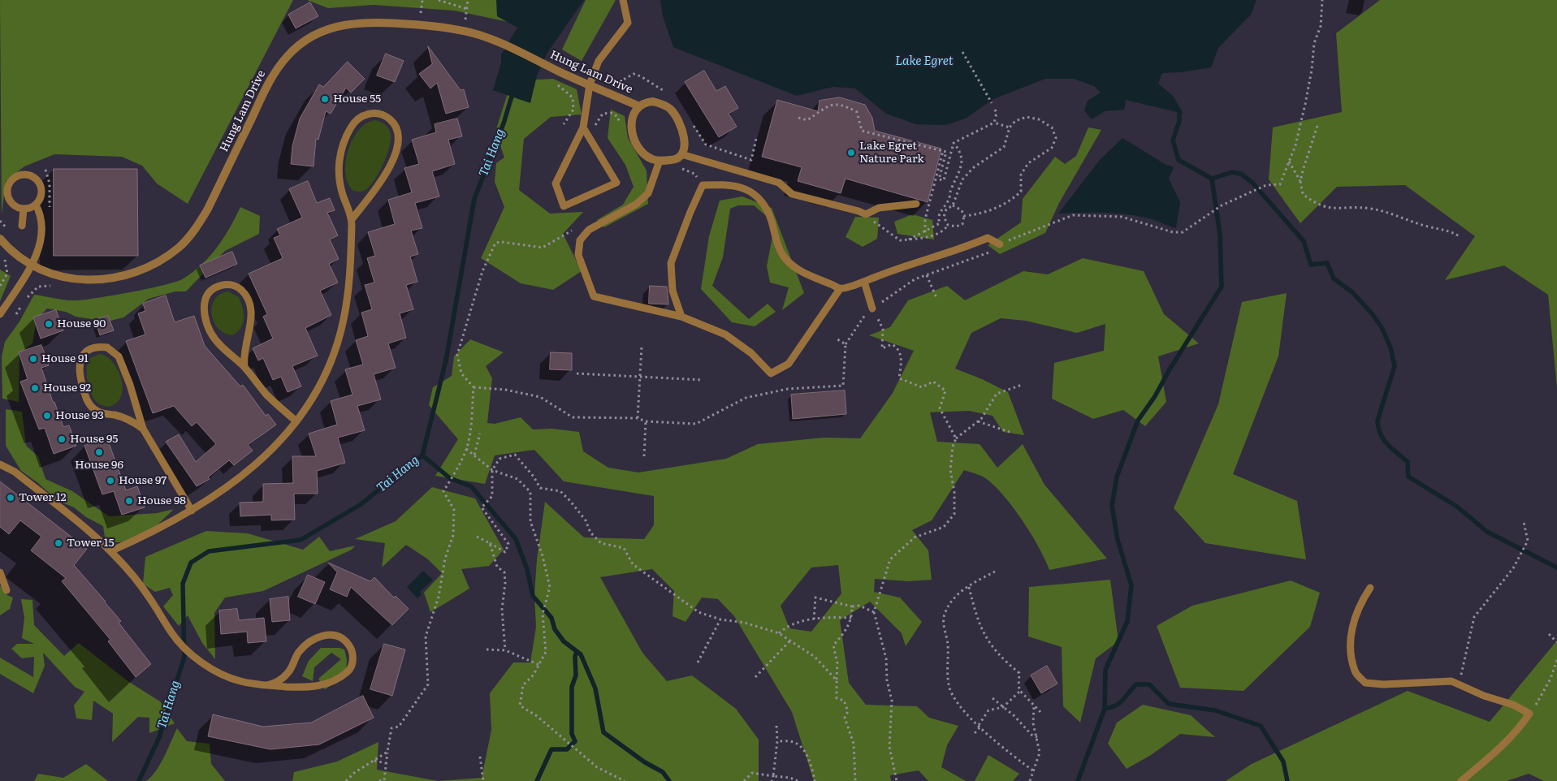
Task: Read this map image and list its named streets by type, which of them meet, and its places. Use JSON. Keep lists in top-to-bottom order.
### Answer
{
  "streets": {
    "street": ["Hung Lam Drive"]
  },
  "water": ["Lake Egret", "Tai Hang"],
  "places": [
    "House 55",
    "Lake Egret Nature Park",
    "House 90",
    "House 91",
    "House 92",
    "House 93",
    "House 95",
    "House 96",
    "House 97",
    "Tower 12",
    "House 98",
    "Tower 15"
  ]
}
